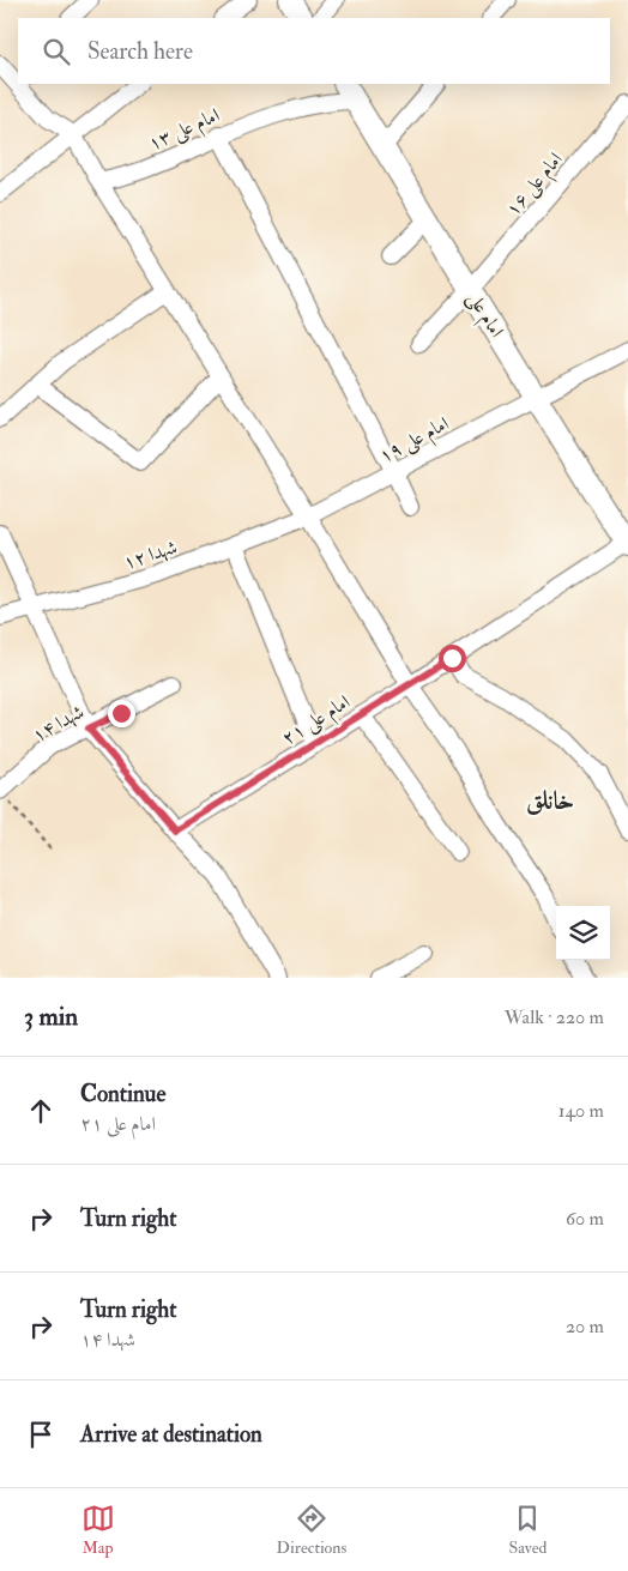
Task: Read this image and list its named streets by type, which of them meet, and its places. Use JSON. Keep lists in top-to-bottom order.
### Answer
{
  "streets": {
    "street": [
      "امام علی ۱۳",
      "امام علی ۱۶",
      "امام علی",
      "امام علی ۱۹",
      "شهدا ۱۲",
      "امام علی ۲۱",
      "شهدا ۱۴"
    ]
  },
  "crossings": [
    ["امام علی ۱۳", "امام علی"],
    ["امام علی ۱۶", "امام علی"],
    ["امام علی", "امام علی ۱۹"],
    ["امام علی", "امام علی ۲۱"],
    ["امام علی ۱۹", "شهدا ۱۲"]
  ],
  "districts": ["خانلق"],
  "page": {
    "search": "Search here",
    "heading": ["3 min", "Walk · 220 m"],
    "list": [
      ["Continue", "امام علی ۲۱", "140 m"],
      ["Turn right", "60 m"],
      ["Turn right", "شهدا ۱۴", "20 m"],
      "Arrive at destination"
    ],
    "nav": ["Map", "Directions", "Saved"]
  }
}
